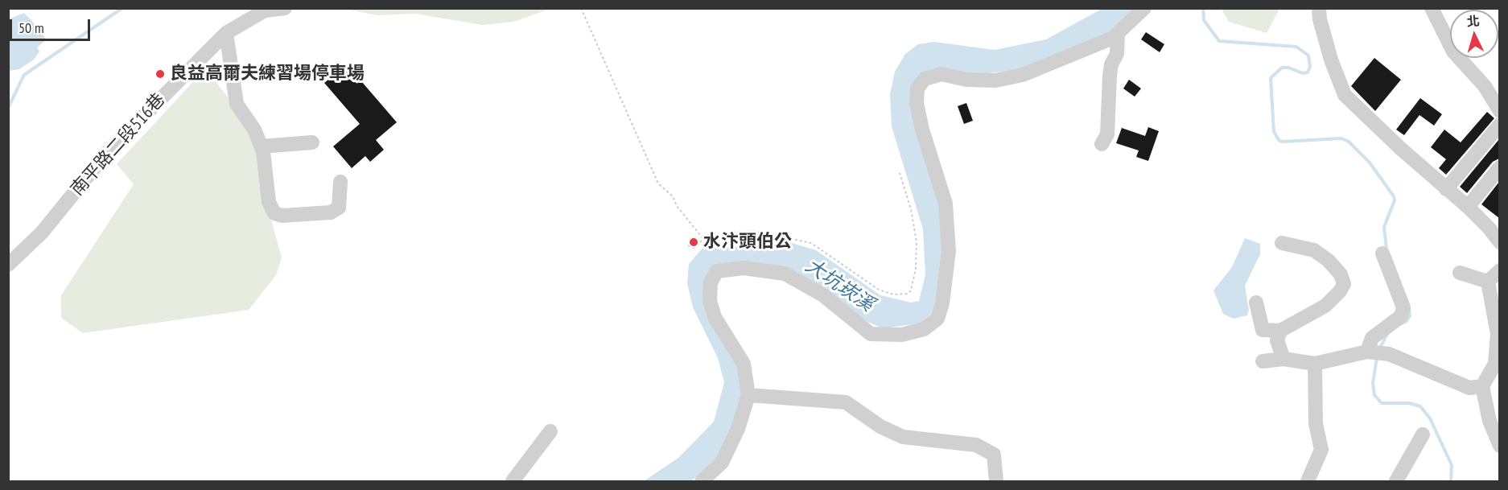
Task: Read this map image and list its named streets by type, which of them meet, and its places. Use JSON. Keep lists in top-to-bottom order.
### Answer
{
  "streets": {
    "street": ["南平路二段516巷"]
  },
  "water": ["大坑崁溪"],
  "places": ["良益高爾夫練習場停車場", "水汴頭伯公"],
  "scale_bar": "50 m",
  "north": "top"
}
